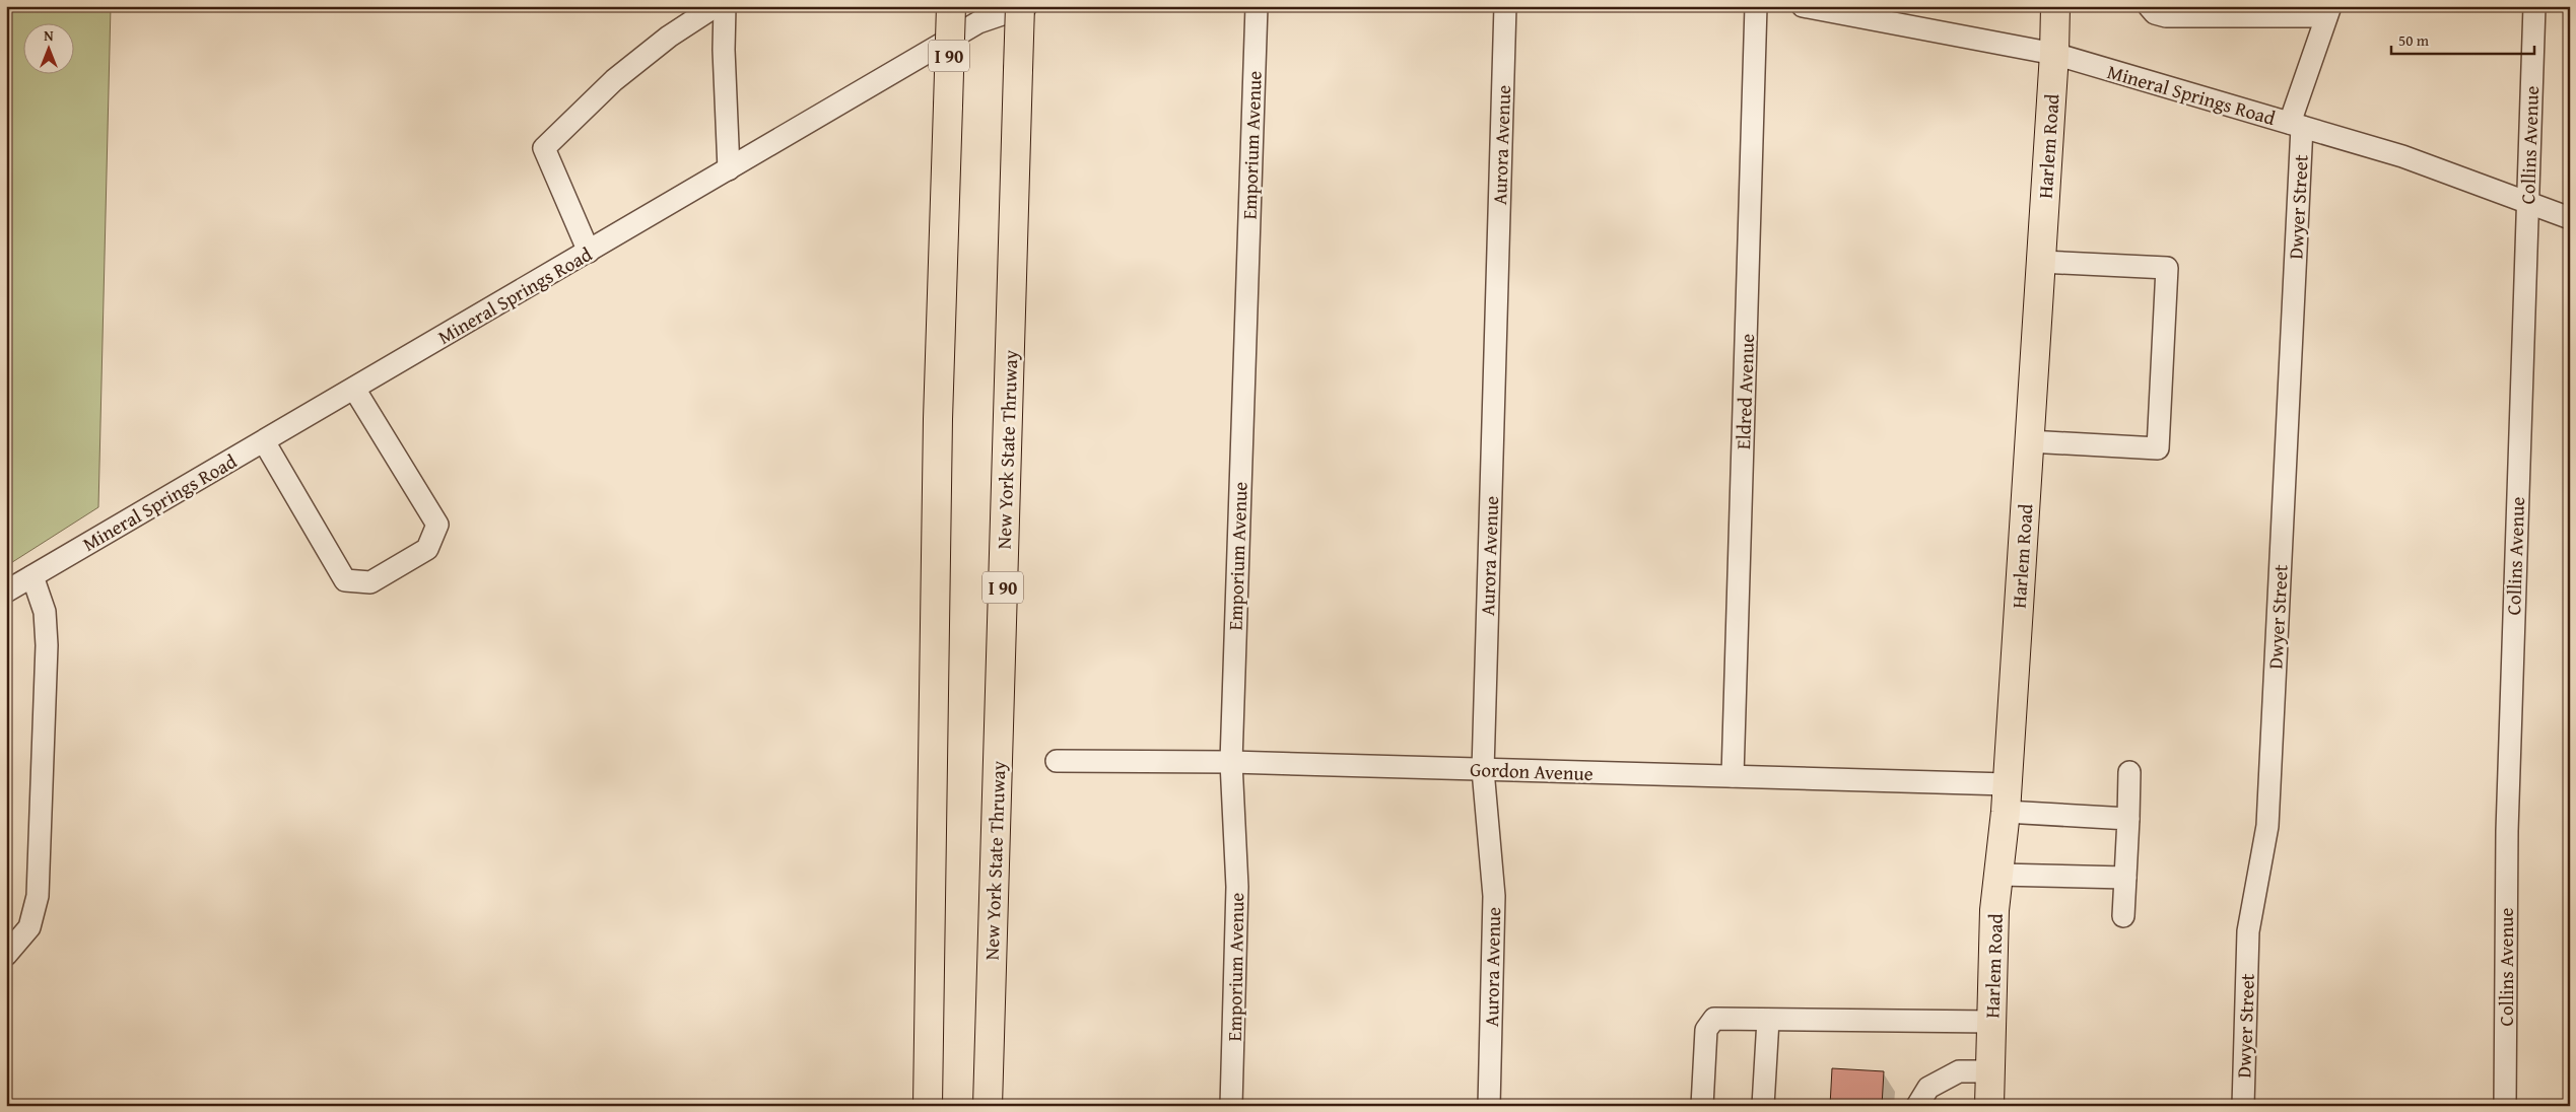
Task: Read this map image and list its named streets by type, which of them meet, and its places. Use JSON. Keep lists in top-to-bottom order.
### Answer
{
  "streets": {
    "main road": ["I 90", "Harlem Road", "New York State Thruway"],
    "street": [
      "Mineral Springs Road",
      "Emporium Avenue",
      "Aurora Avenue",
      "Collins Avenue",
      "Dwyer Street",
      "Eldred Avenue",
      "Gordon Avenue"
    ]
  },
  "crossings": [
    ["Mineral Springs Road", "Collins Avenue"],
    ["Mineral Springs Road", "Harlem Road"],
    ["Mineral Springs Road", "Dwyer Street"],
    ["Emporium Avenue", "Gordon Avenue"],
    ["Aurora Avenue", "Gordon Avenue"],
    ["Harlem Road", "Gordon Avenue"],
    ["Eldred Avenue", "Gordon Avenue"]
  ],
  "scale_bar": "50 m",
  "north": "top"
}
